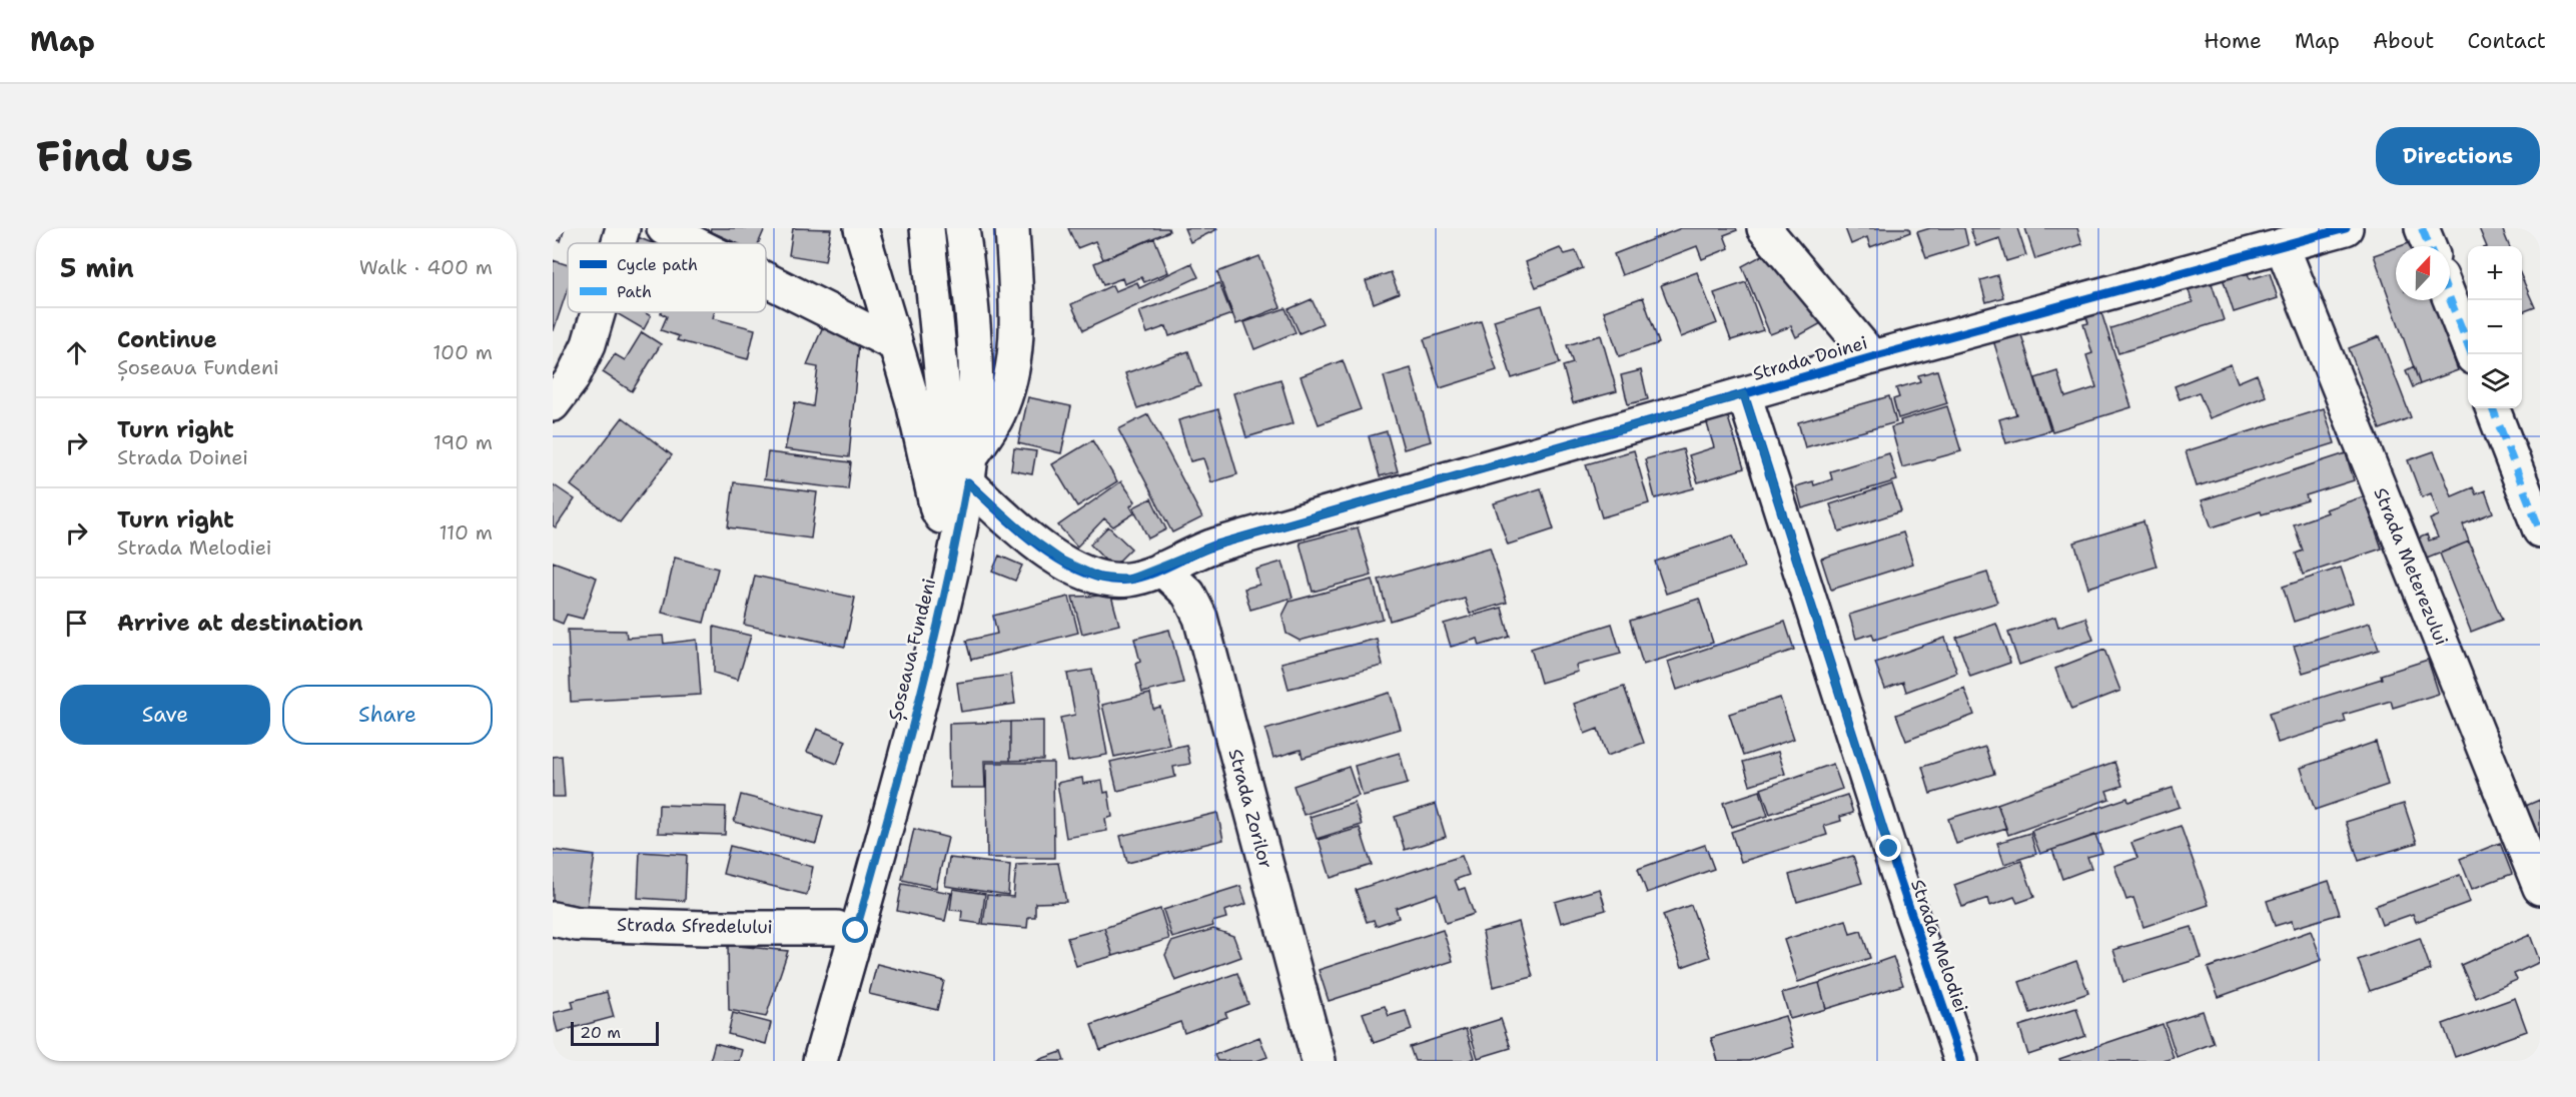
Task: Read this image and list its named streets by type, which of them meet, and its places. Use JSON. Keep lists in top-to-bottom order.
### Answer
{
  "streets": {
    "street": [
      "Strada Doinei",
      "Strada Meterezului",
      "Șoseaua Fundeni",
      "Strada Zorilor",
      "Strada Sfredelului",
      "Strada Melodiei"
    ]
  },
  "crossings": [
    ["Strada Doinei", "Strada Meterezului"],
    ["Strada Doinei", "Șoseaua Fundeni"],
    ["Strada Doinei", "Strada Zorilor"],
    ["Strada Doinei", "Strada Melodiei"],
    ["Șoseaua Fundeni", "Strada Sfredelului"]
  ],
  "legend": ["Cycle path", "Path"],
  "scale_bar": "20 m",
  "north": "top",
  "page": {
    "header": "Map",
    "nav": [
      "Home",
      "Map",
      "About",
      "Contact"
    ],
    "buttons": [
      "Directions",
      ["Save", "Share"]
    ],
    "title": "Find us",
    "heading": ["5 min", "Walk · 400 m"],
    "map_buttons": ["+", "−"],
    "list": [
      ["Continue", "Șoseaua Fundeni", "100 m"],
      ["Turn right", "Strada Doinei", "190 m"],
      ["Turn right", "Strada Melodiei", "110 m"],
      "Arrive at destination"
    ],
    "scale": "20 m"
  }
}
